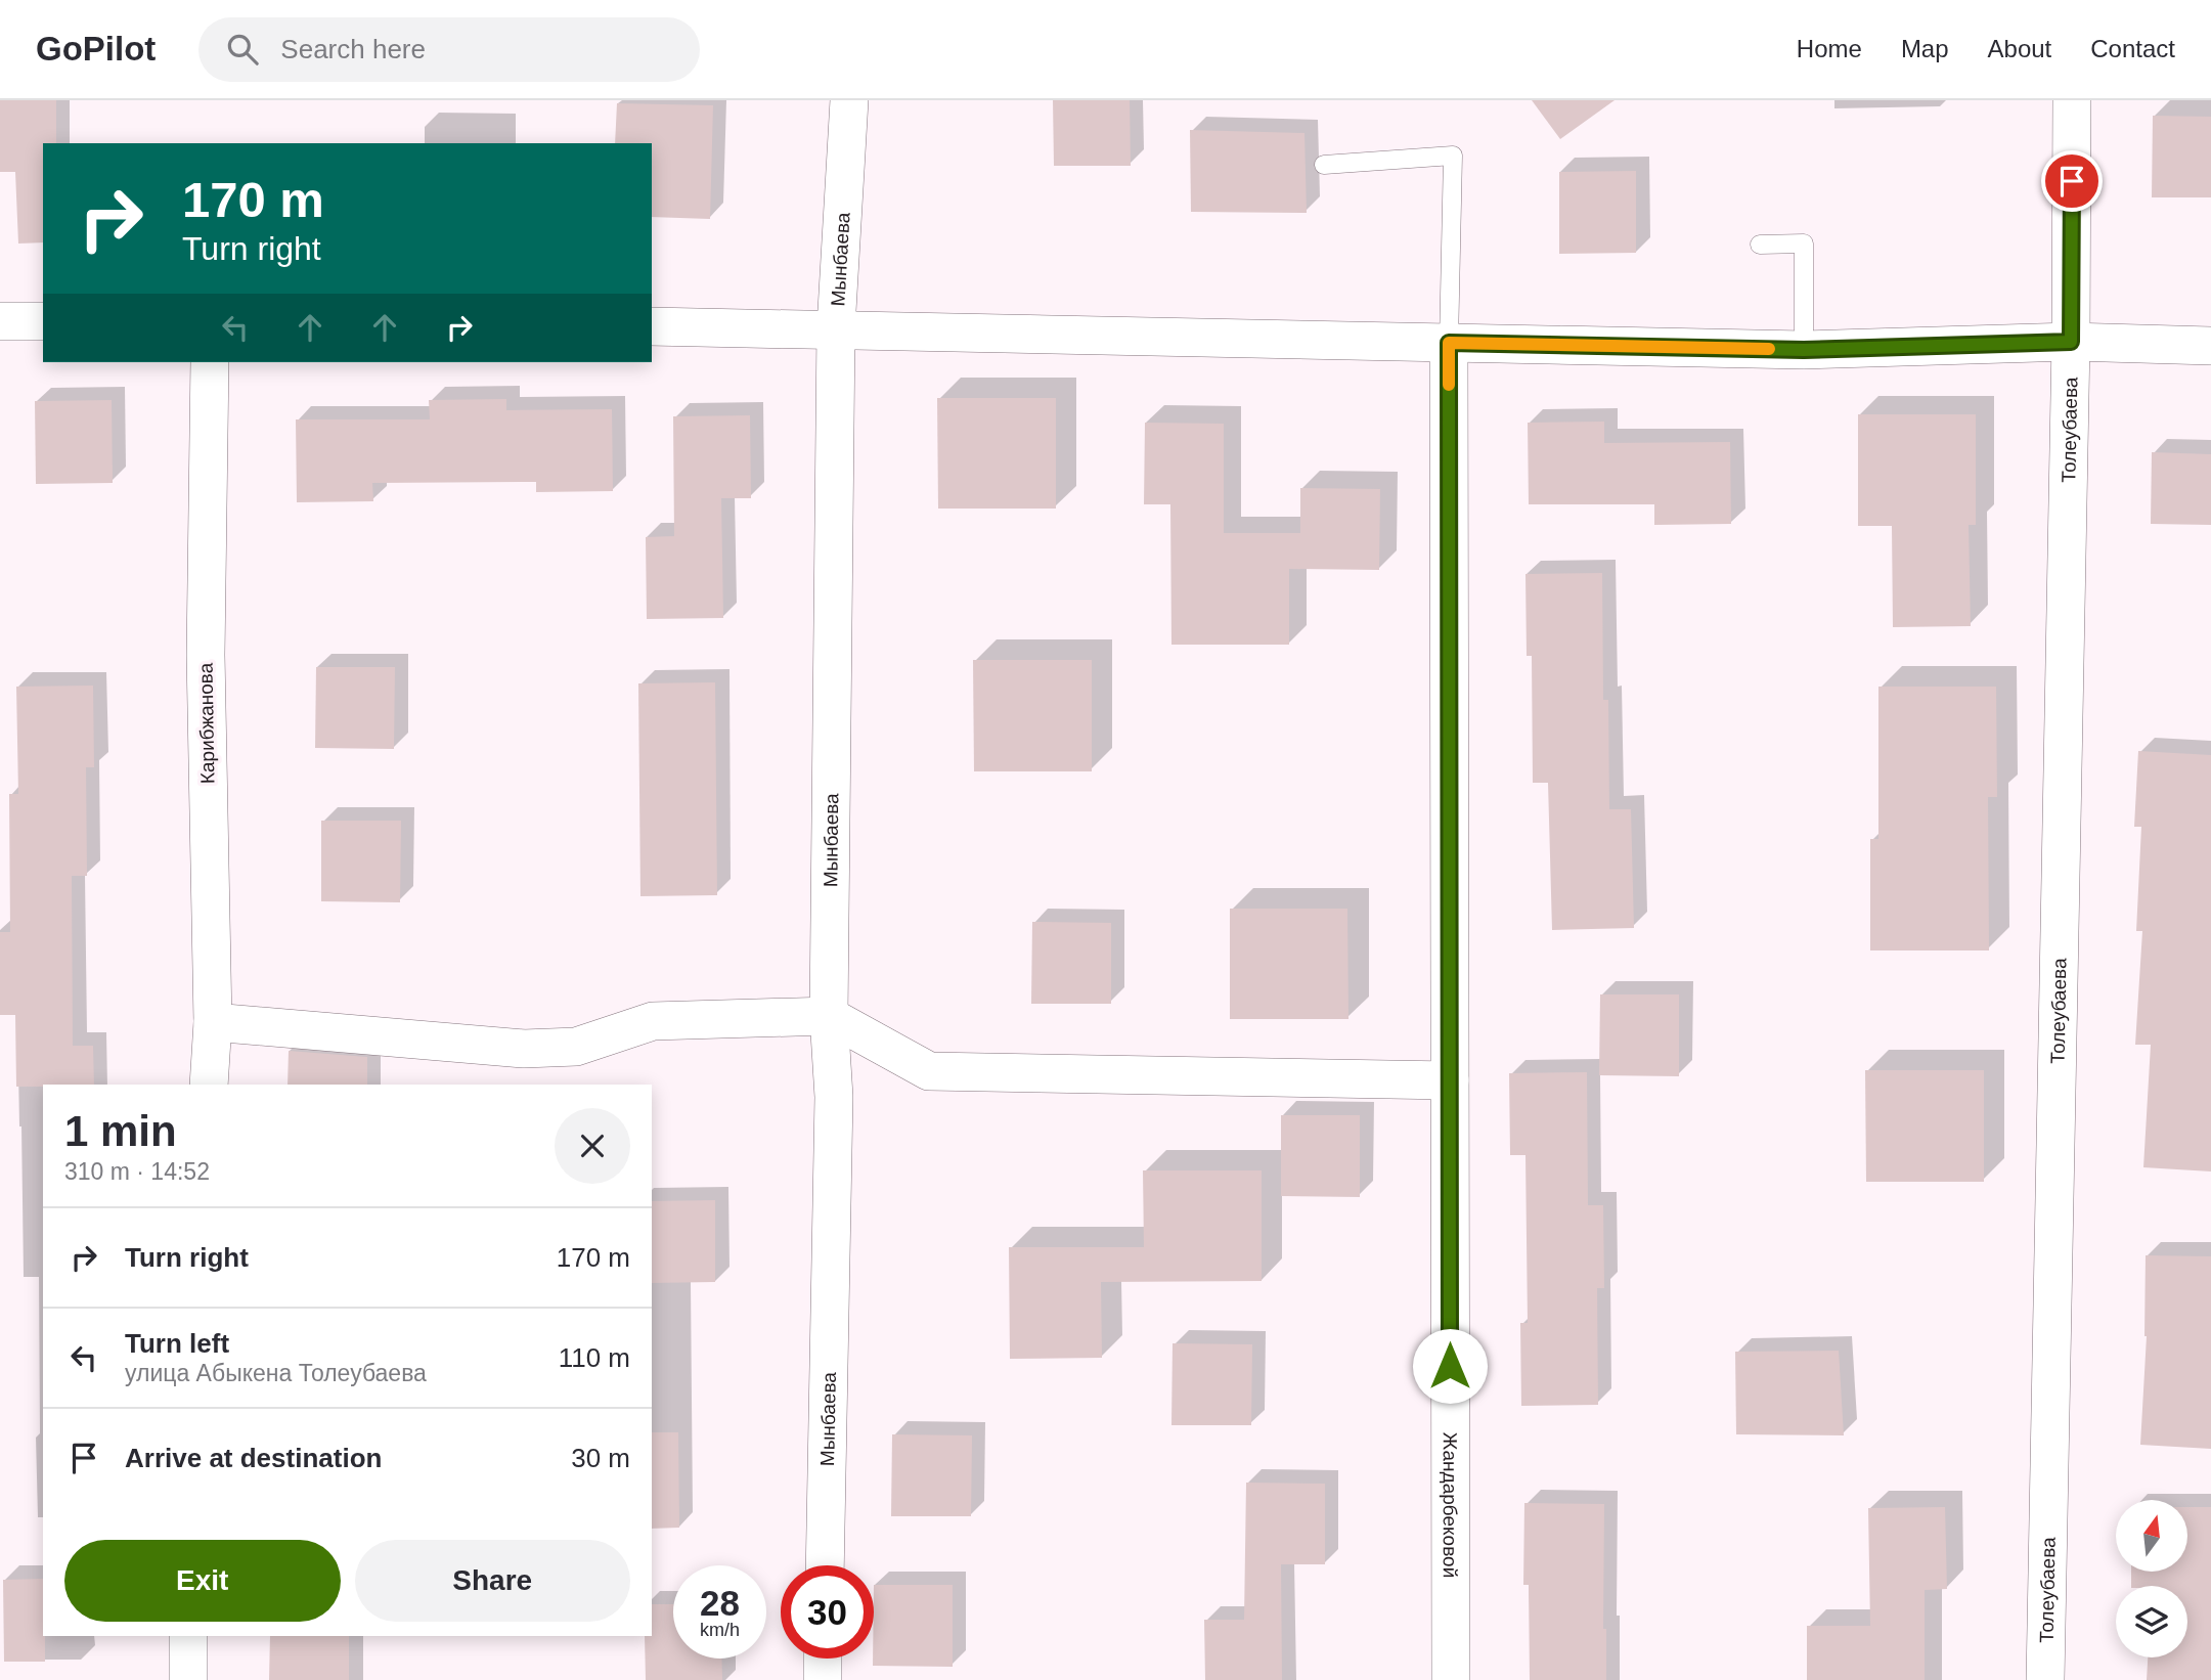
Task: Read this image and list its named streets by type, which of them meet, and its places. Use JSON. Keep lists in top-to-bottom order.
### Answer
{
  "streets": {
    "street": [
      "Мынбаева",
      "Толеубаева",
      "Карибжанова",
      "Жандарбековой"
    ]
  },
  "north": "top",
  "page": {
    "header": "GoPilot",
    "search": "Search here",
    "nav": [
      "Home",
      "Map",
      "About",
      "Contact"
    ],
    "turn": ["170 m", "Turn right"],
    "heading": ["1 min", "310 m · 14:52"],
    "list": [
      {
        "name": "Turn right",
        "value": "170 m"
      },
      {
        "name": "Turn left",
        "note": "улица Абыкена Толеубаева",
        "value": "110 m"
      },
      {
        "name": "Arrive at destination",
        "value": "30 m"
      }
    ],
    "buttons": ["Exit", "Share"],
    "speed": "28 km/h",
    "limit": "30"
  }
}
